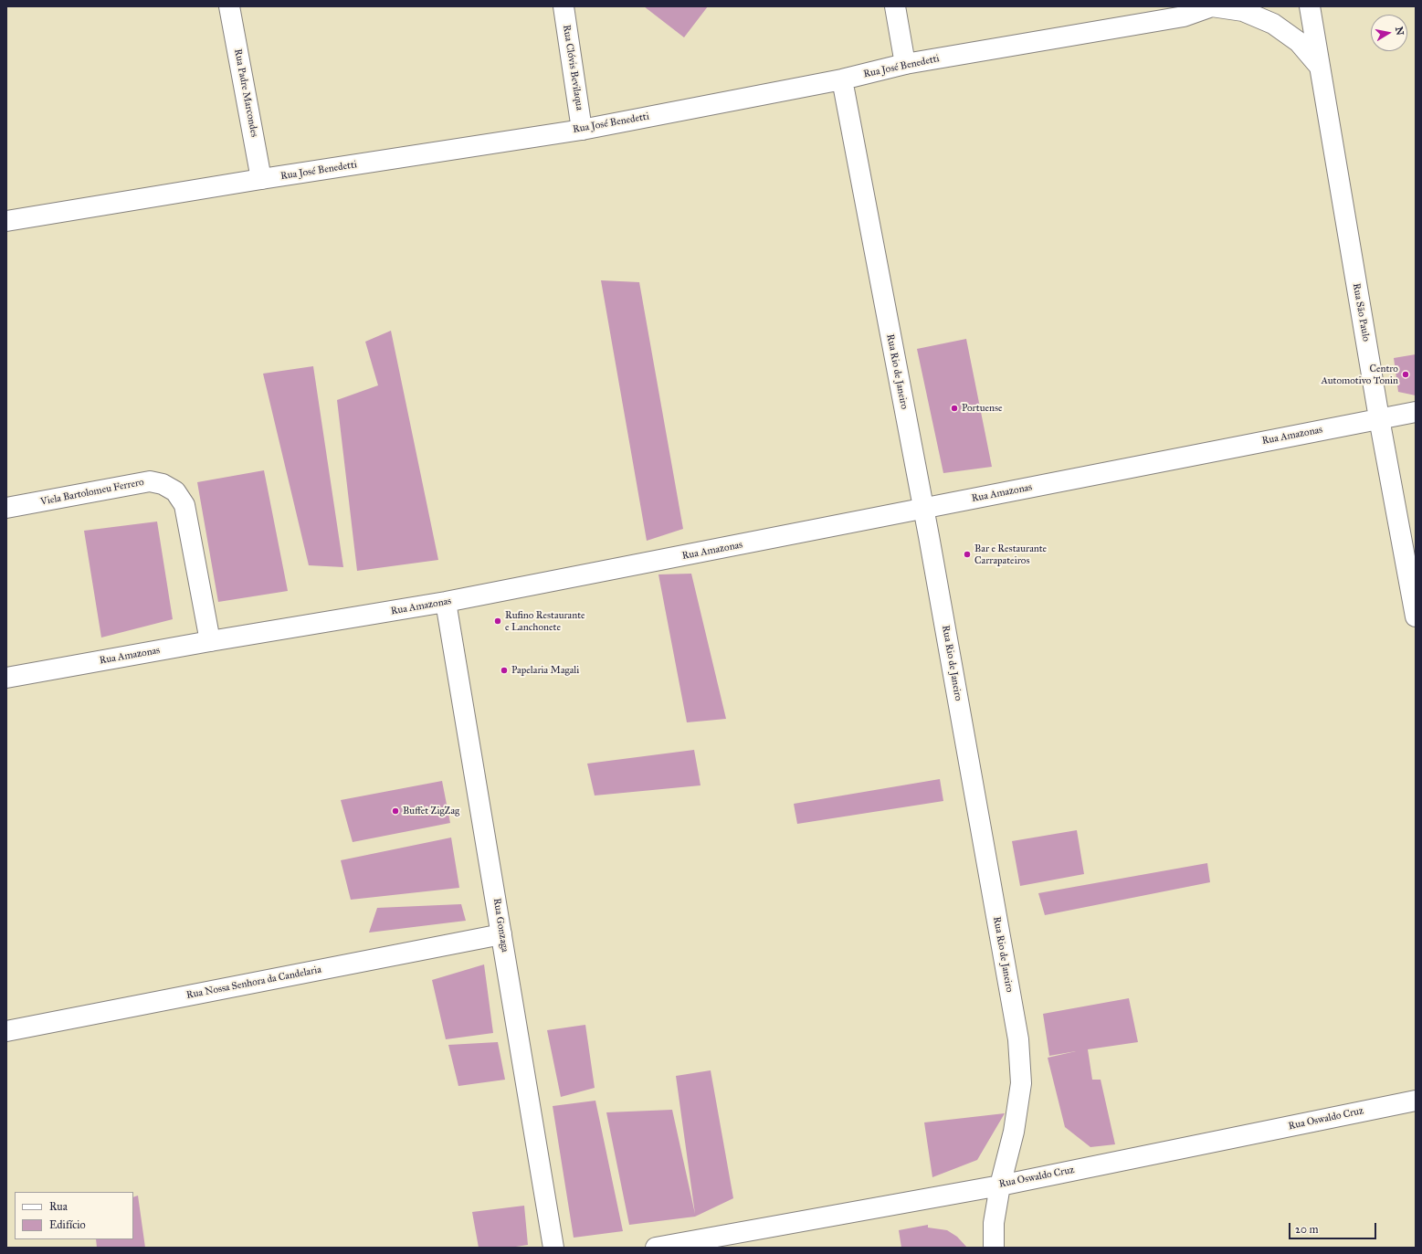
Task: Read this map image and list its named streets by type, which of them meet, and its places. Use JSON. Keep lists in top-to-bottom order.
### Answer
{
  "streets": {
    "street": [
      "Rua José Benedetti",
      "Rua Clóvis Bevilaqua",
      "Rua Padre Marcondes",
      "Rua São Paulo",
      "Rua Rio de Janeiro",
      "Rua Amazonas",
      "Viela Bartolomeu Ferrero",
      "Rua Gonzaga",
      "Rua Nossa Senhora da Candelaria",
      "Rua Oswaldo Cruz"
    ]
  },
  "crossings": [
    ["Rua José Benedetti", "Rua Clóvis Bevilaqua"],
    ["Rua José Benedetti", "Rua Padre Marcondes"],
    ["Rua José Benedetti", "Rua Rio de Janeiro"],
    ["Rua São Paulo", "Rua Amazonas"],
    ["Rua Rio de Janeiro", "Rua Amazonas"],
    ["Rua Rio de Janeiro", "Rua Oswaldo Cruz"],
    ["Rua Amazonas", "Viela Bartolomeu Ferrero"],
    ["Rua Amazonas", "Rua Gonzaga"],
    ["Rua Gonzaga", "Rua Nossa Senhora da Candelaria"]
  ],
  "places": [
    "Centro Automotivo Tonin",
    "Portuense",
    "Bar e Restaurante Carrapateiros",
    "Rufino Restaurante e Lanchonete",
    "Papelaria Magali",
    "Buffet ZigZag"
  ],
  "legend": ["Rua", "Edifício"],
  "scale_bar": "20 m",
  "north": "right"
}
